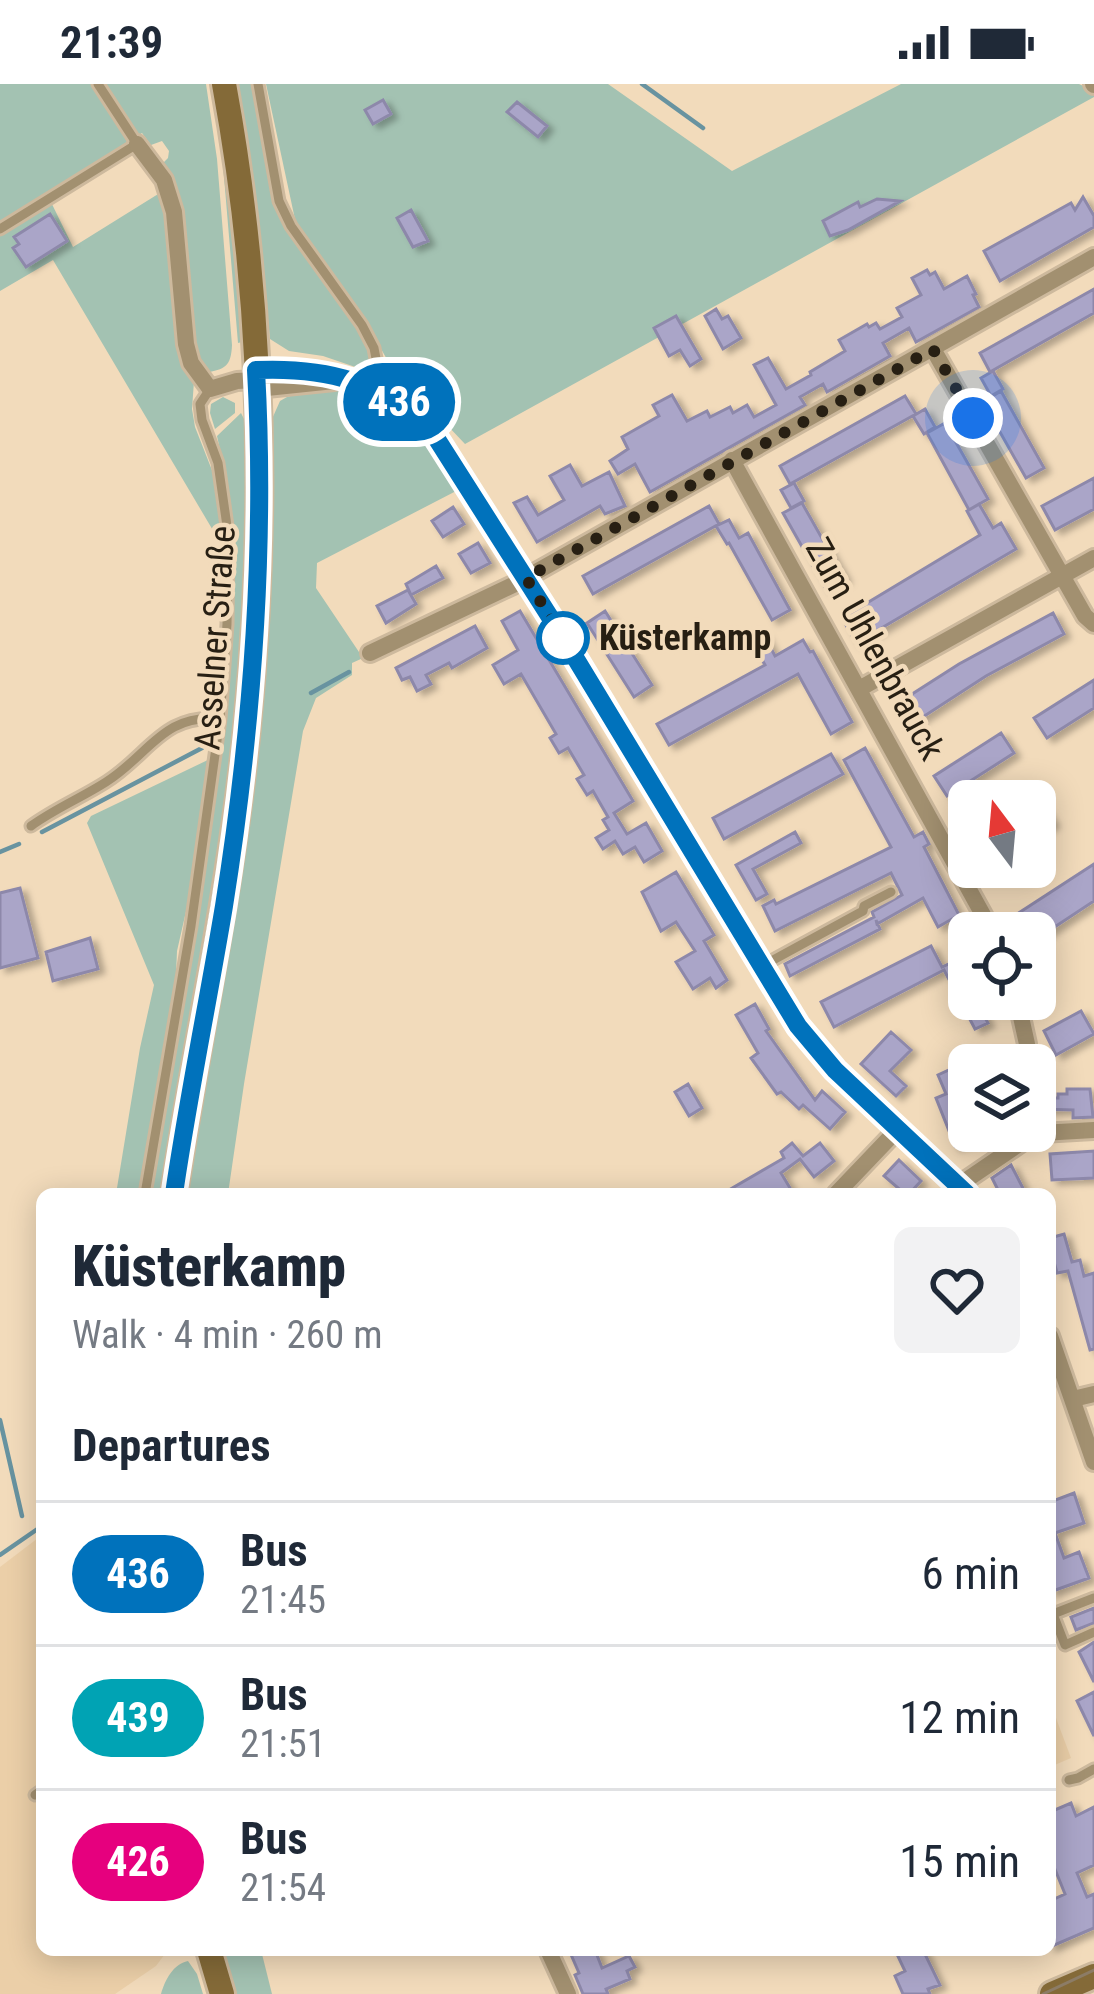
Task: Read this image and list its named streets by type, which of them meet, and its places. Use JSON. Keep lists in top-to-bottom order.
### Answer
{
  "streets": {
    "main road": ["Asselner Straße"],
    "street": ["Zum Uhlenbrauck"]
  },
  "places": ["Küsterkamp"],
  "lines": ["bus line 436"],
  "north": "top",
  "page": {
    "status": "21:39",
    "on_map": "436",
    "heading": [
      ["Küsterkamp", "Walk · 4 min · 260 m"],
      "Departures"
    ],
    "list": [
      {
        "mark": "436",
        "name": "Bus",
        "note": "21:45",
        "value": "6 min"
      },
      {
        "mark": "439",
        "name": "Bus",
        "note": "21:51",
        "value": "12 min"
      },
      {
        "mark": "426",
        "name": "Bus",
        "note": "21:54",
        "value": "15 min"
      }
    ]
  }
}
